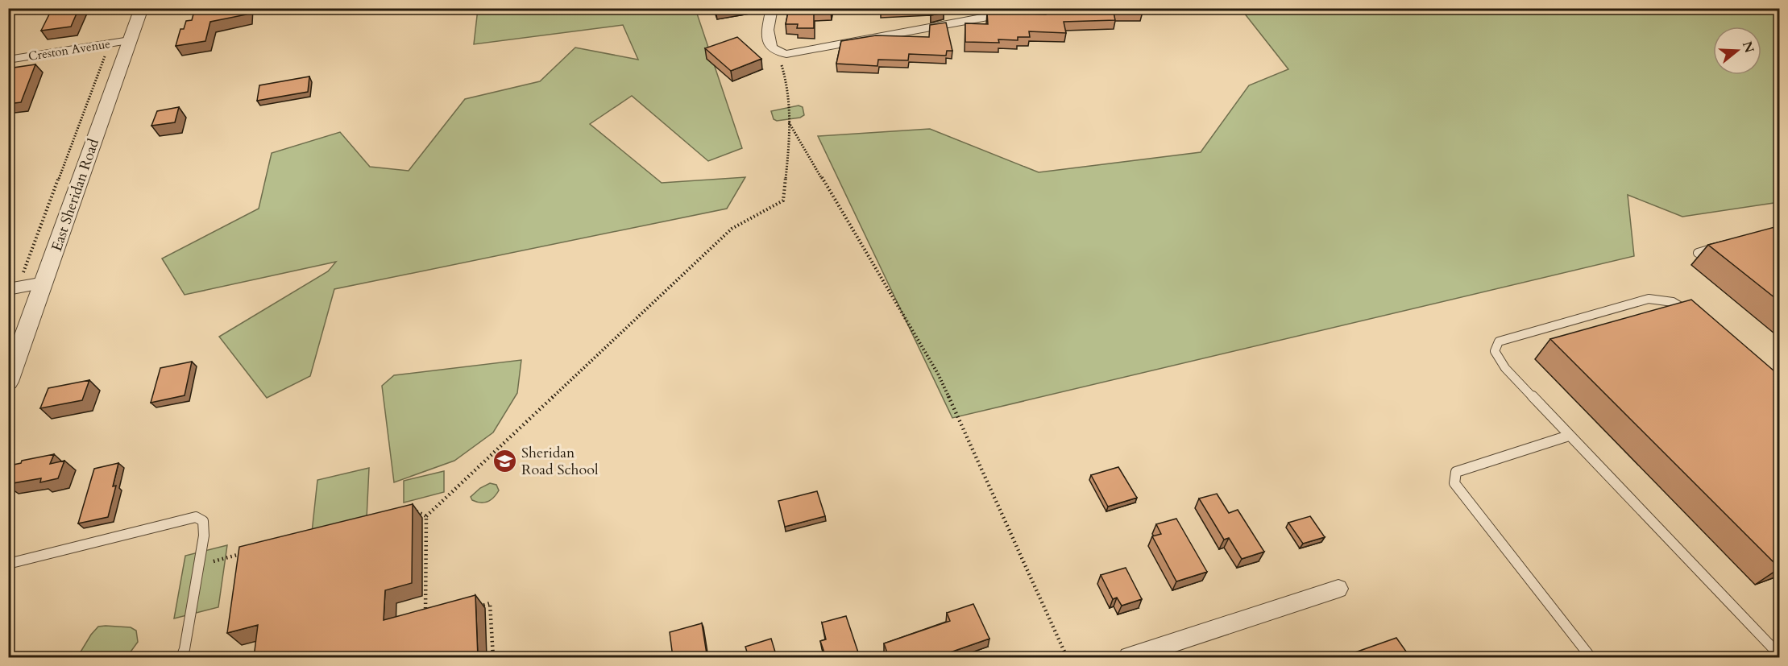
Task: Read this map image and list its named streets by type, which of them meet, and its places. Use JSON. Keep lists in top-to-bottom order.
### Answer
{
  "streets": {
    "street": ["Creston Avenue", "East Sheridan Road"]
  },
  "crossings": [
    ["Creston Avenue", "East Sheridan Road"]
  ],
  "places": {
    "school or university": ["Sheridan Road School"]
  },
  "north": "right"
}
